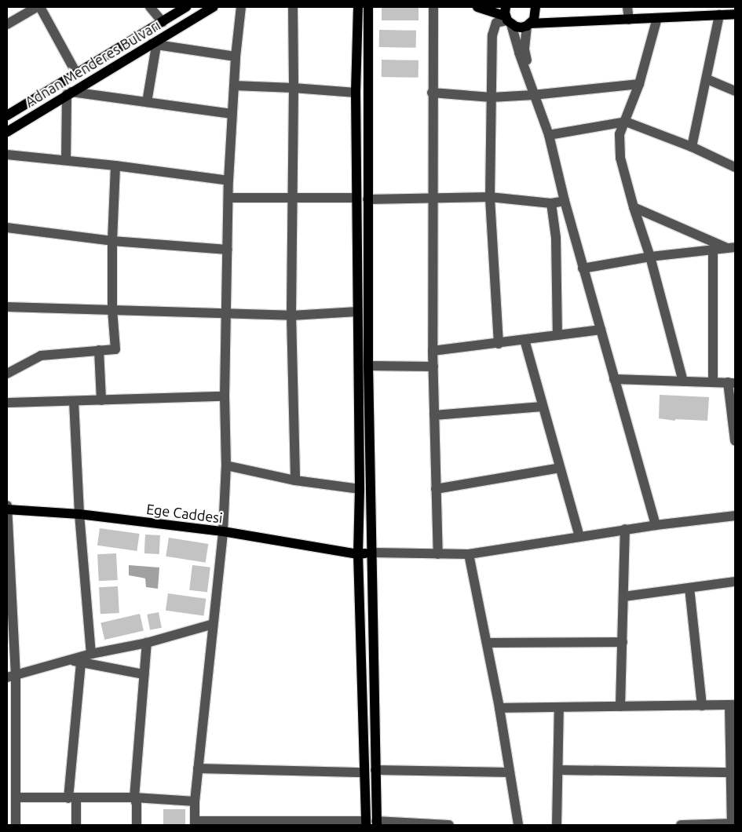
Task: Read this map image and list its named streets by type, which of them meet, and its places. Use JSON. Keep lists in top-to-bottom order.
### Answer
{
  "streets": {
    "main road": ["Adnan Menderes Bulvarı", "Ege Caddesi"]
  }
}
